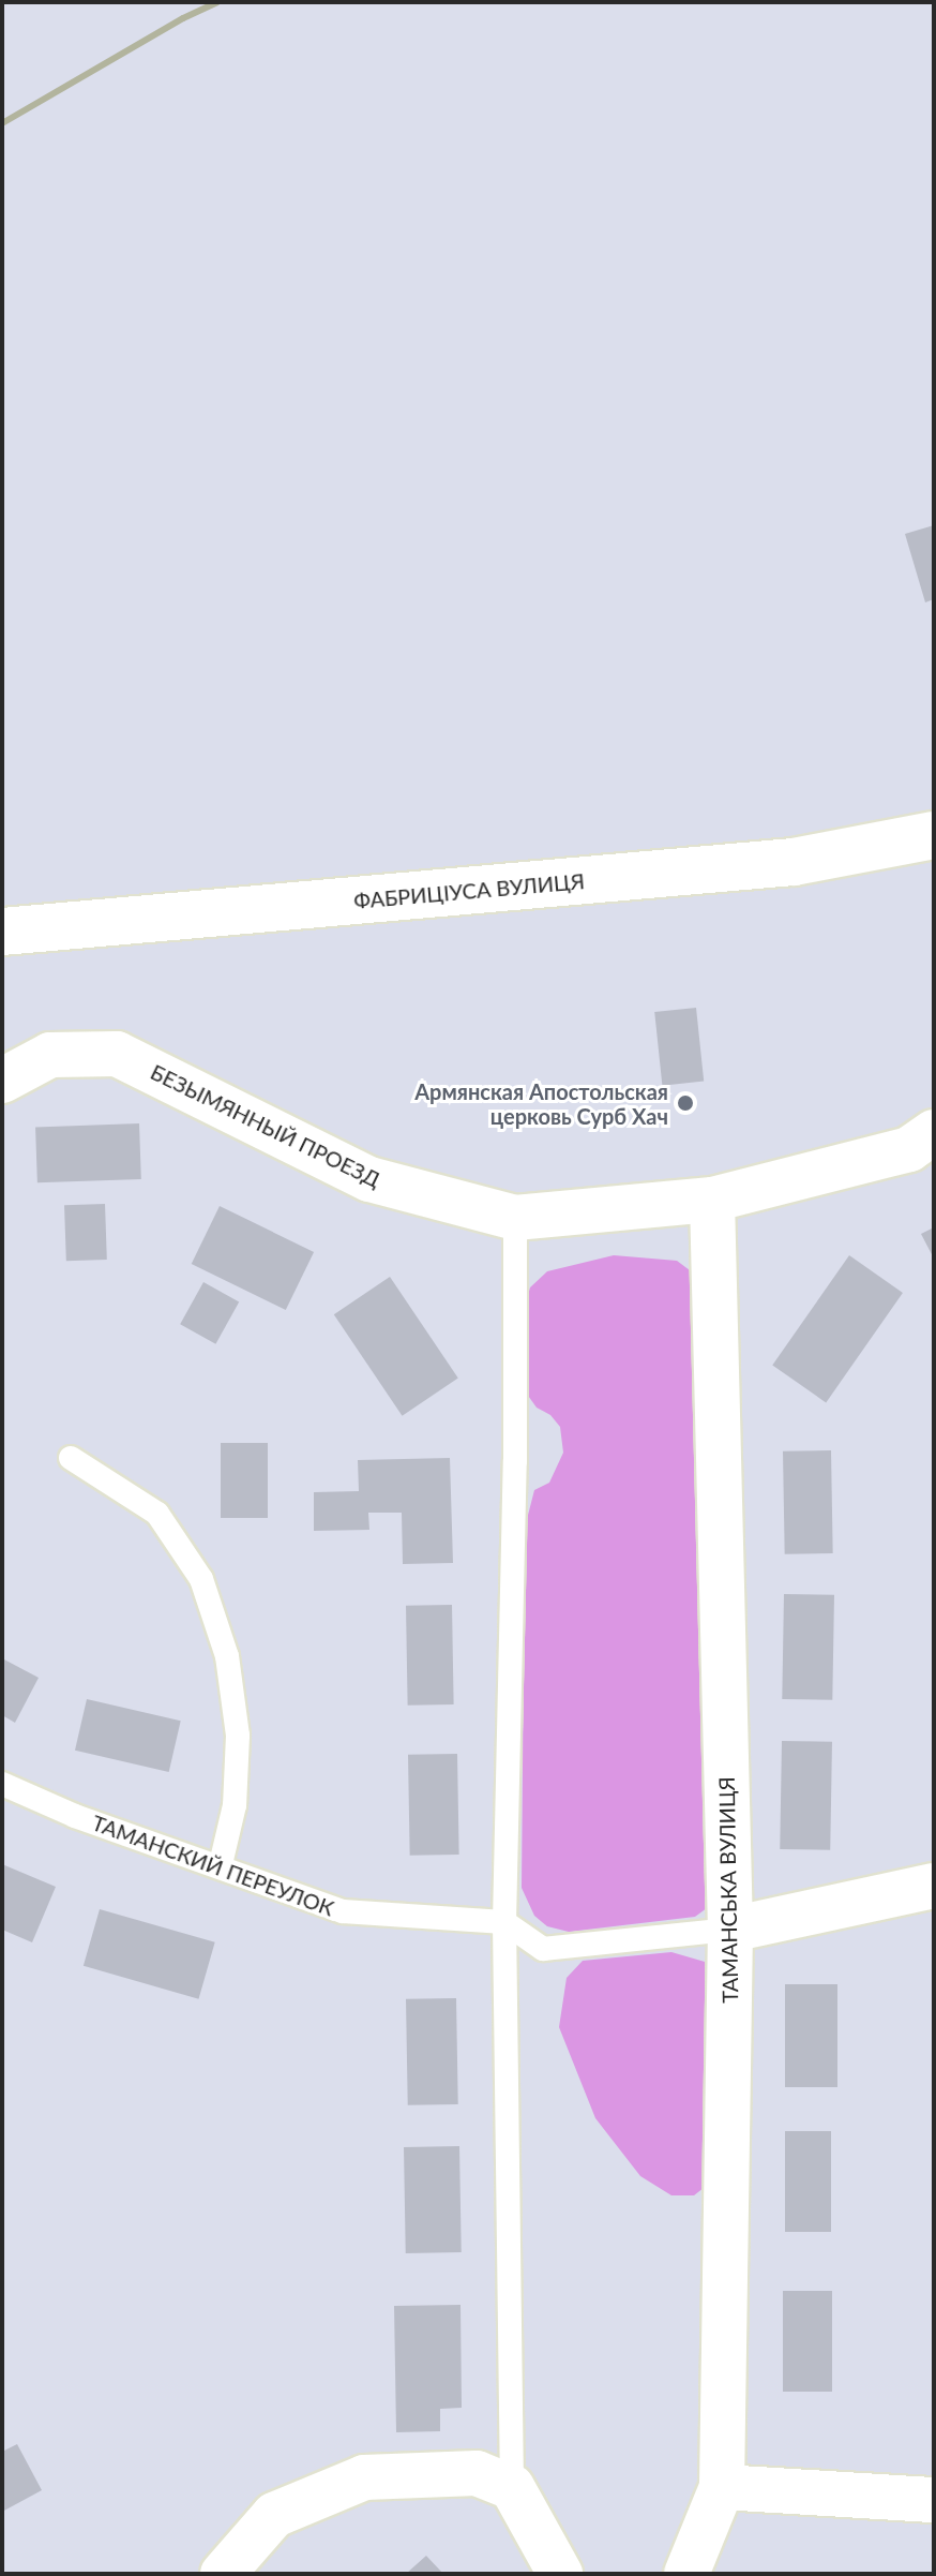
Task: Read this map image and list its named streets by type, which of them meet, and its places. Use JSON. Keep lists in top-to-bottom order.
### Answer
{
  "streets": {
    "main road": ["ФАБРИЦІУСА ВУЛИЦЯ"],
    "street": ["БЕЗЫМЯННЫЙ ПРОЕЗД", "ТАМАНСЬКА ВУЛИЦЯ"],
    "lane": ["ТАМАНСКИЙ ПЕРЕУЛОК"]
  },
  "crossings": [
    ["БЕЗЫМЯННЫЙ ПРОЕЗД", "ТАМАНСЬКА ВУЛИЦЯ"]
  ],
  "places": ["Армянская Апостольская церковь Сурб Хач"]
}
